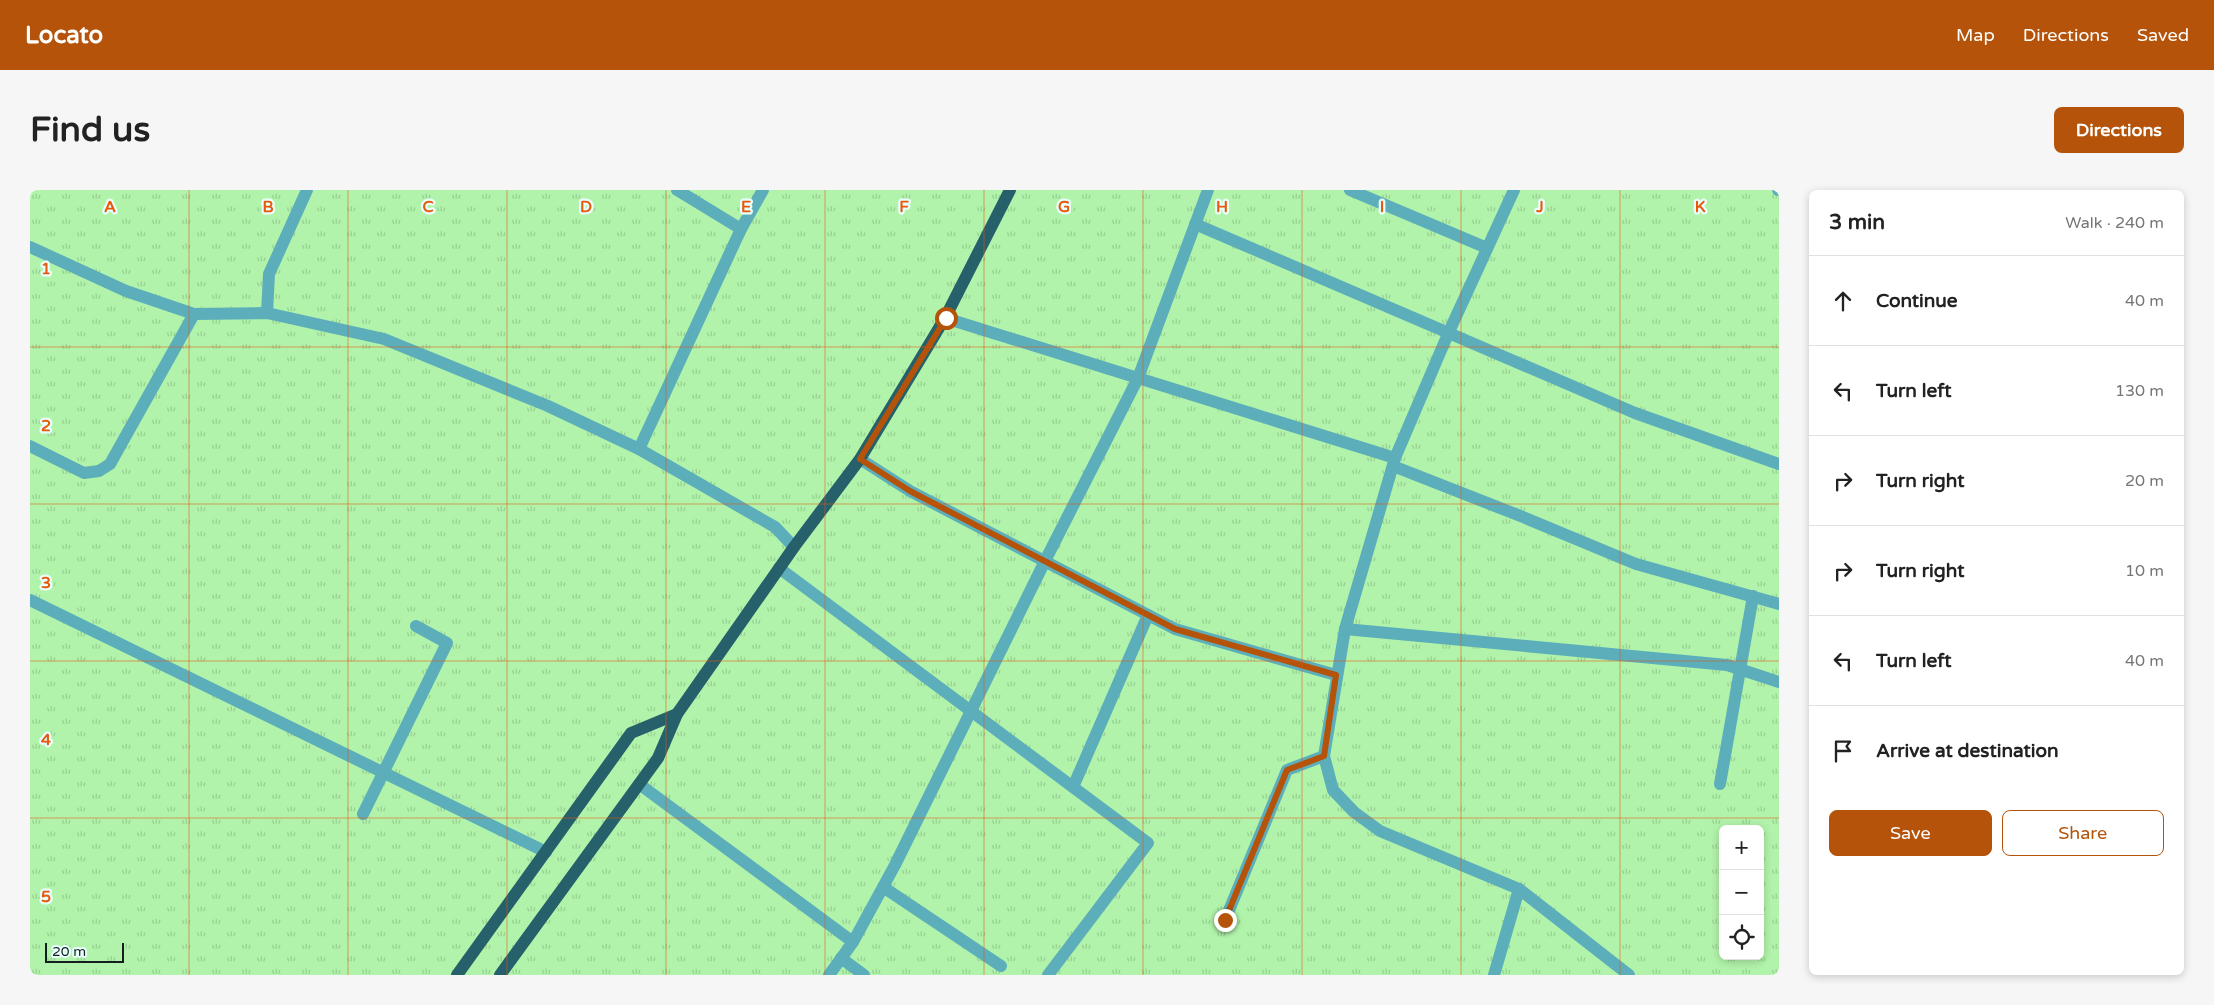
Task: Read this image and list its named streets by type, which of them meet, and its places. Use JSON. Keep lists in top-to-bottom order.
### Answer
{
  "scale_bar": "20 m",
  "page": {
    "header": "Locato",
    "nav": ["Map", "Directions", "Saved"],
    "buttons": [
      "Directions",
      ["Save", "Share"]
    ],
    "title": "Find us",
    "heading": ["3 min", "Walk · 240 m"],
    "list": [
      ["Continue", "40 m"],
      ["Turn left", "130 m"],
      ["Turn right", "20 m"],
      ["Turn right", "10 m"],
      ["Turn left", "40 m"],
      "Arrive at destination"
    ],
    "map_buttons": ["+", "−"],
    "scale": "20 m"
  },
  "grid": {
    "columns": [
      "A",
      "B",
      "C",
      "D",
      "E",
      "F",
      "G",
      "H",
      "I",
      "J",
      "K"
    ],
    "rows": [
      "1",
      "2",
      "3",
      "4",
      "5"
    ]
  }
}
